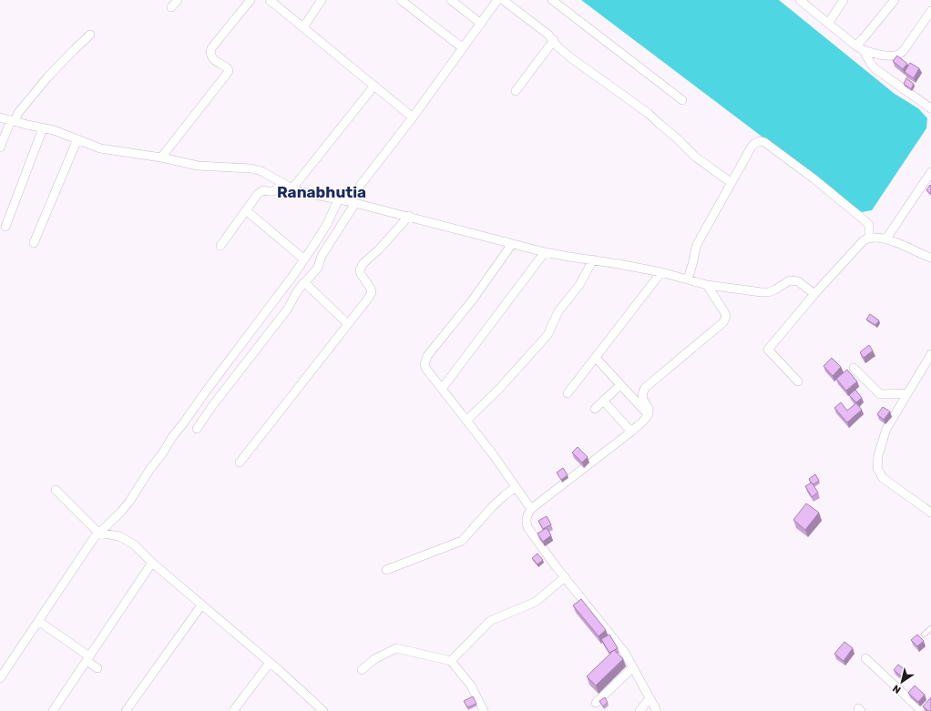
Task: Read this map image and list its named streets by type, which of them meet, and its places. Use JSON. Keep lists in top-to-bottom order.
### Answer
{
  "districts": ["Ranabhutia"],
  "north": "bottom left"
}
